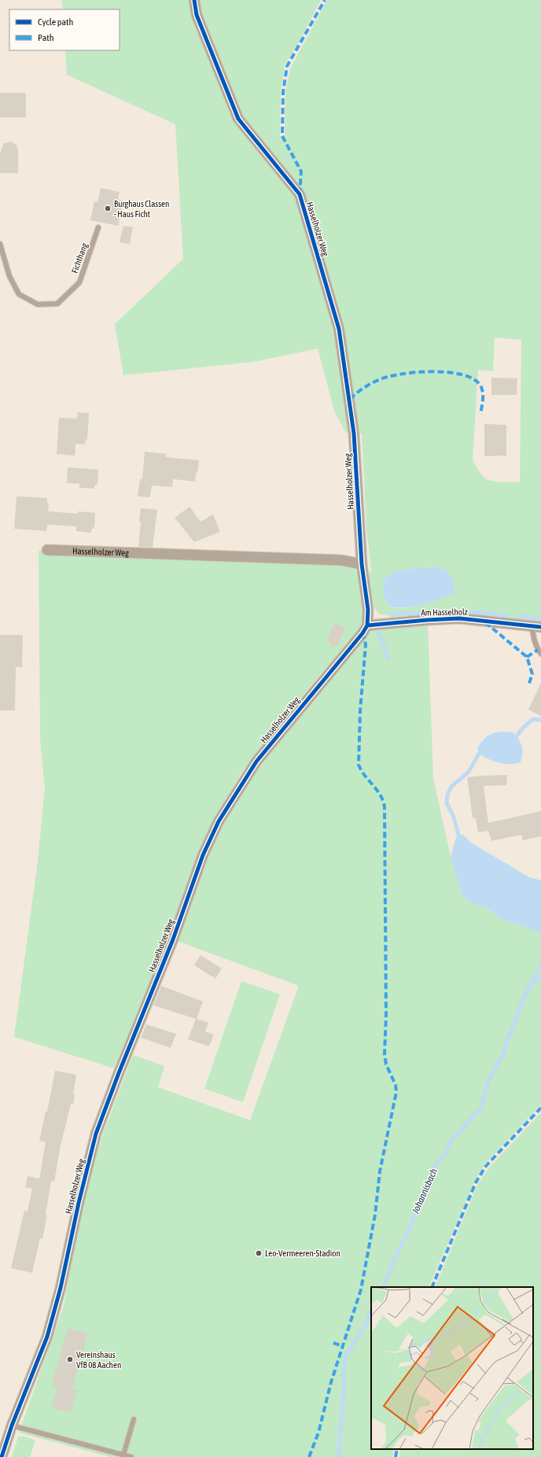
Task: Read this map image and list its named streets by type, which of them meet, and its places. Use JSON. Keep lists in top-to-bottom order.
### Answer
{
  "streets": {
    "street": ["Hasselholzer Weg", "Am Hasselholz"],
    "lane": ["Fichthang"]
  },
  "crossings": [
    ["Hasselholzer Weg", "Am Hasselholz"]
  ],
  "water": ["Johannisbach"],
  "places": ["Burghaus Classen - Haus Ficht", "Leo-Vermeeren-Stadion", "Vereinshaus VfB 08 Aachen"],
  "legend": ["Cycle path", "Path"]
}
